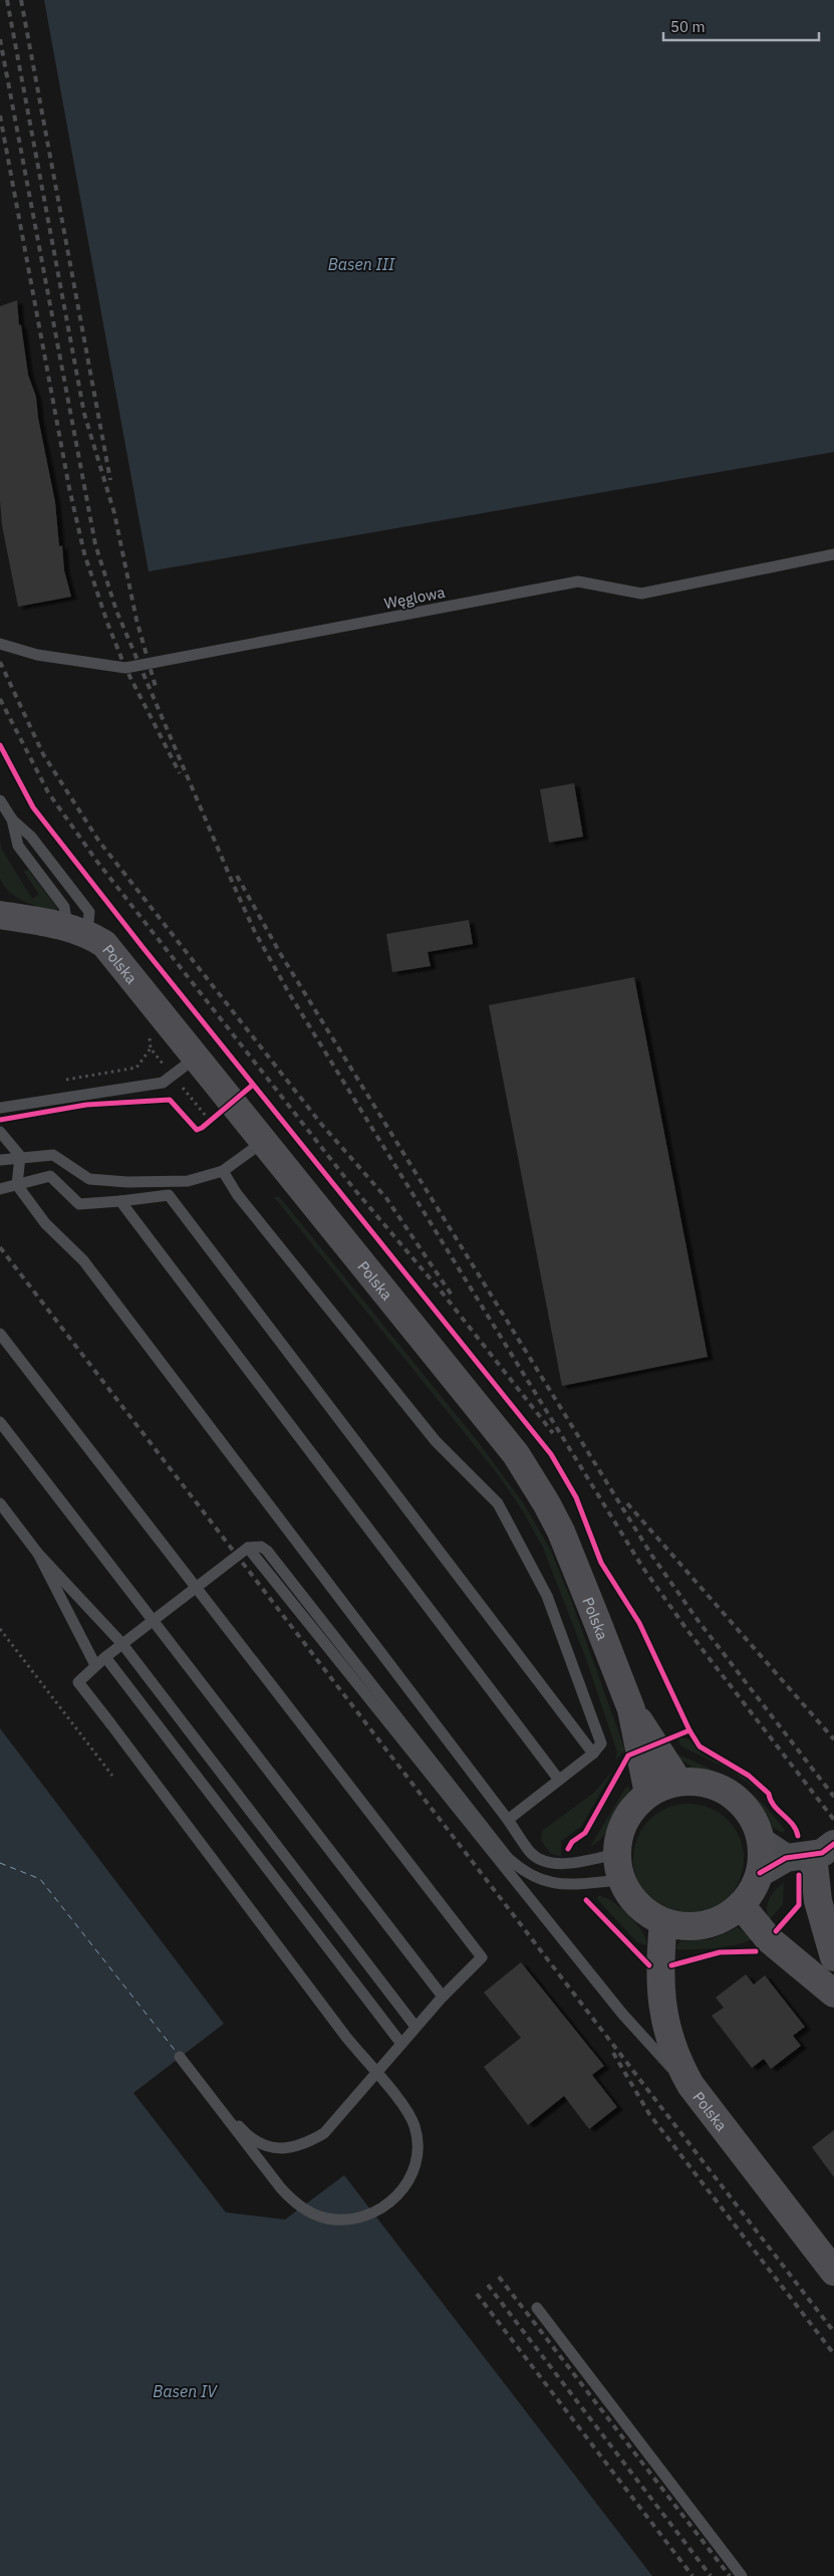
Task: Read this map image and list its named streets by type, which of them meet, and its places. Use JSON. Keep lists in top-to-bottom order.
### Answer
{
  "streets": {
    "highway": ["Polska"],
    "lane": ["Węglowa"]
  },
  "water": ["Basen III", "Basen IV"],
  "scale_bar": "50 m"
}
